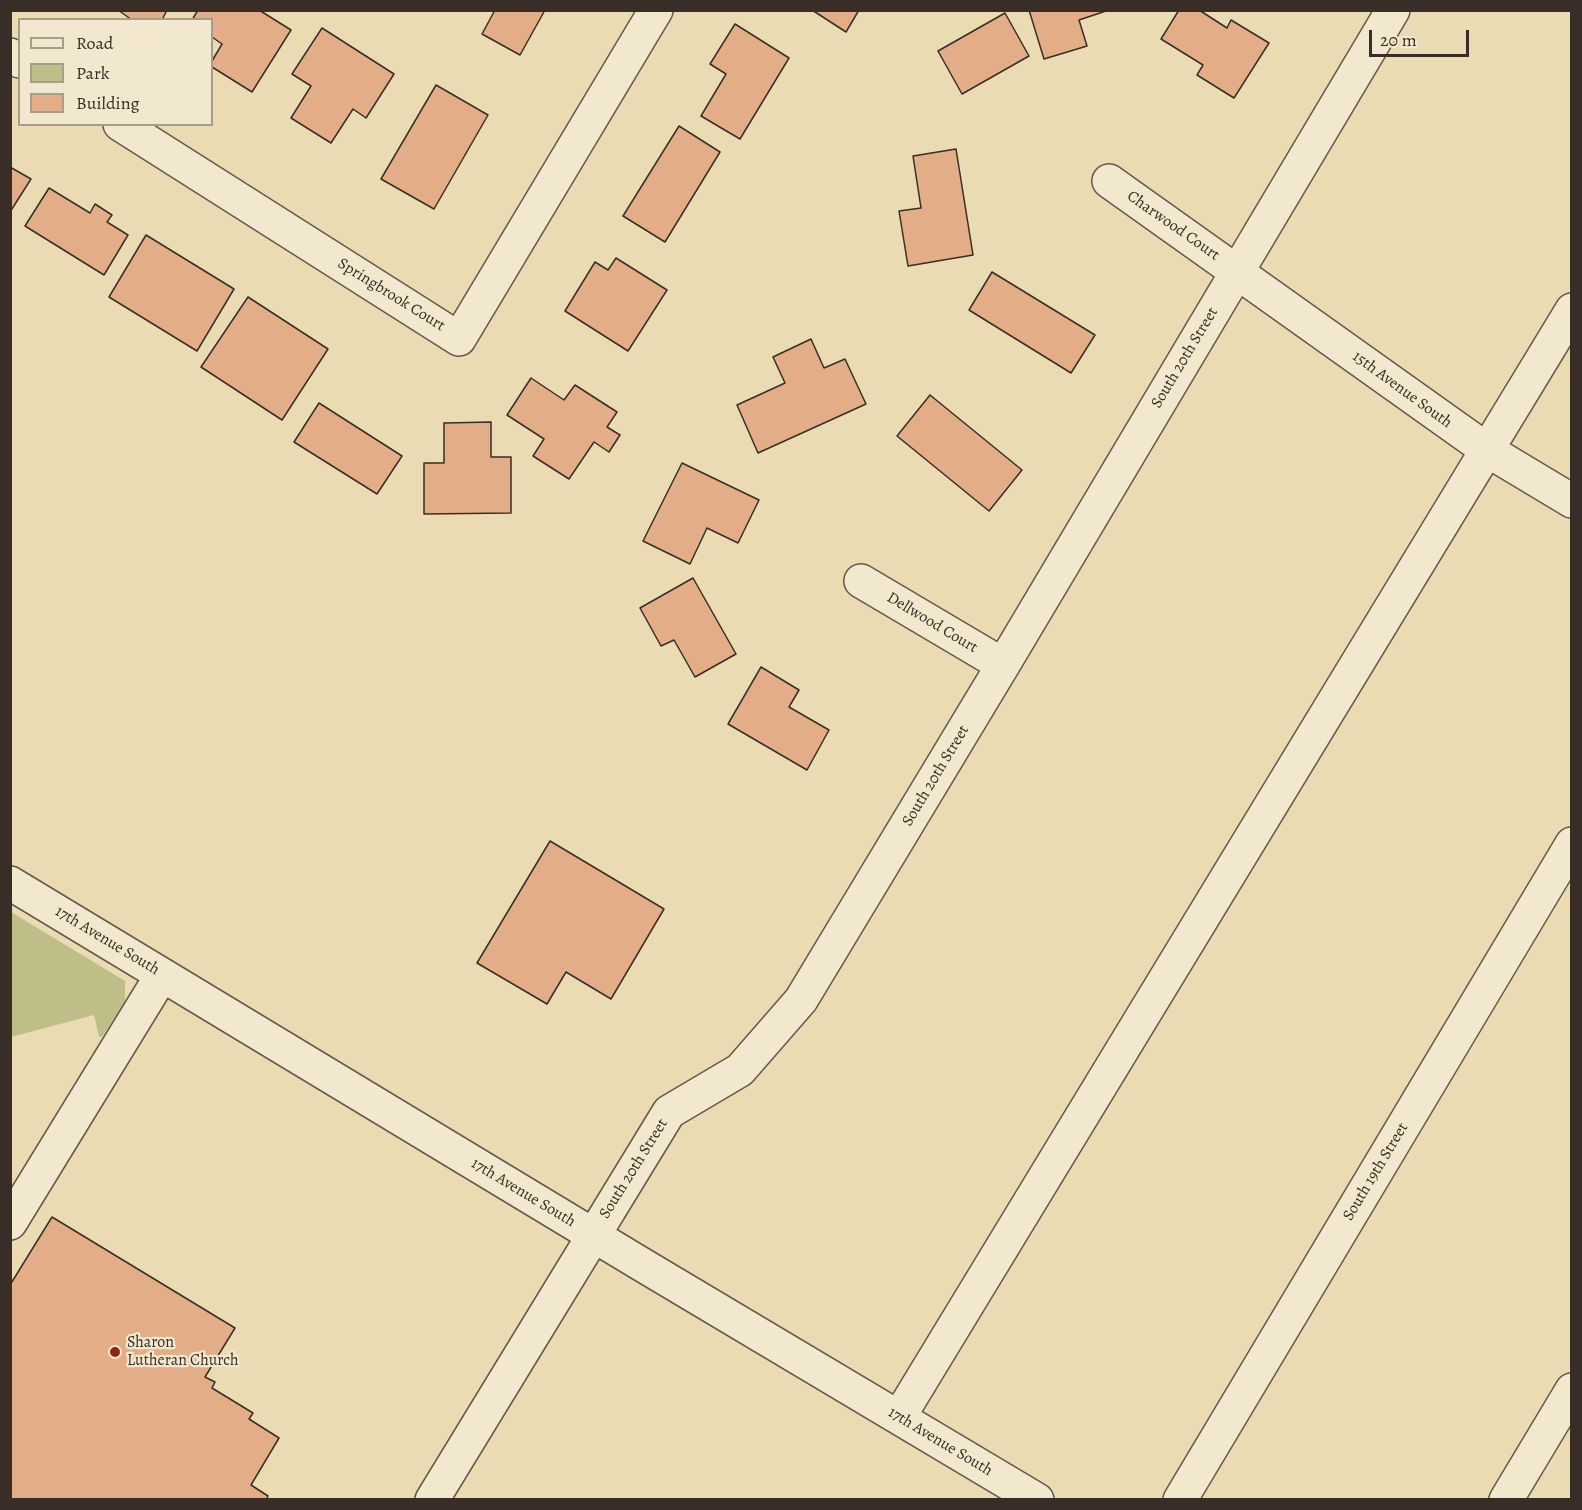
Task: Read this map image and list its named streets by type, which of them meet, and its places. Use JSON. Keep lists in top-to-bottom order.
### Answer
{
  "streets": {
    "street": [
      "Charwood Court",
      "Springbrook Court",
      "South 20th Street",
      "15th Avenue South",
      "Dellwood Court",
      "17th Avenue South",
      "South 19th Street"
    ]
  },
  "crossings": [
    ["Charwood Court", "South 20th Street"],
    ["Charwood Court", "15th Avenue South"],
    ["South 20th Street", "15th Avenue South"],
    ["South 20th Street", "Dellwood Court"],
    ["South 20th Street", "17th Avenue South"]
  ],
  "places": ["Sharon Lutheran Church"],
  "legend": ["Road", "Park", "Building"],
  "scale_bar": "20 m"
}
